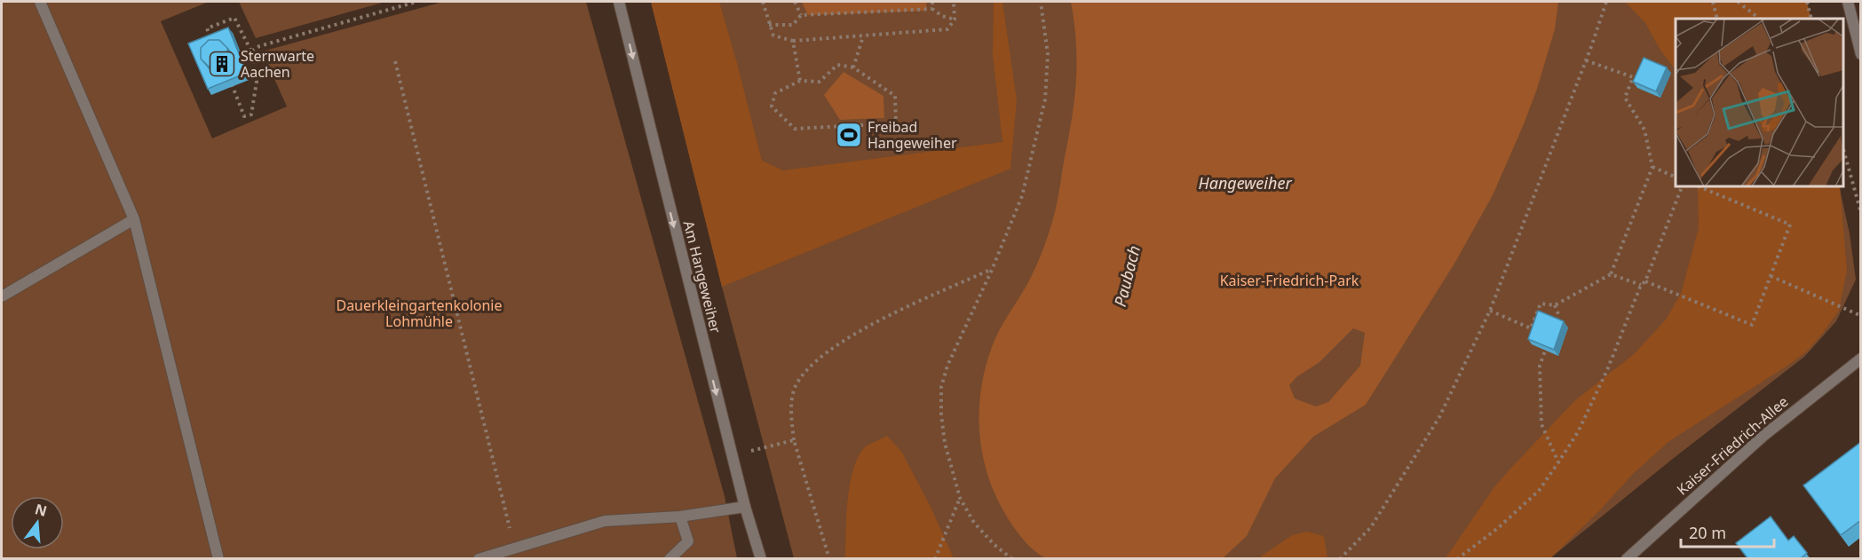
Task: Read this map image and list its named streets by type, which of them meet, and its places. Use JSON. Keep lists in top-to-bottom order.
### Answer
{
  "streets": {
    "street": ["Am Hangeweiher", "Kaiser-Friedrich-Allee"]
  },
  "one_way": ["Am Hangeweiher"],
  "water": ["Hangeweiher", "Paubach"],
  "parks": ["Kaiser-Friedrich-Park", "Dauerkleingartenkolonie Lohmühle"],
  "places": {
    "building": ["Sternwarte Aachen"],
    "sports": ["Freibad Hangeweiher"]
  },
  "scale_bar": "20 m",
  "north": "top"
}
